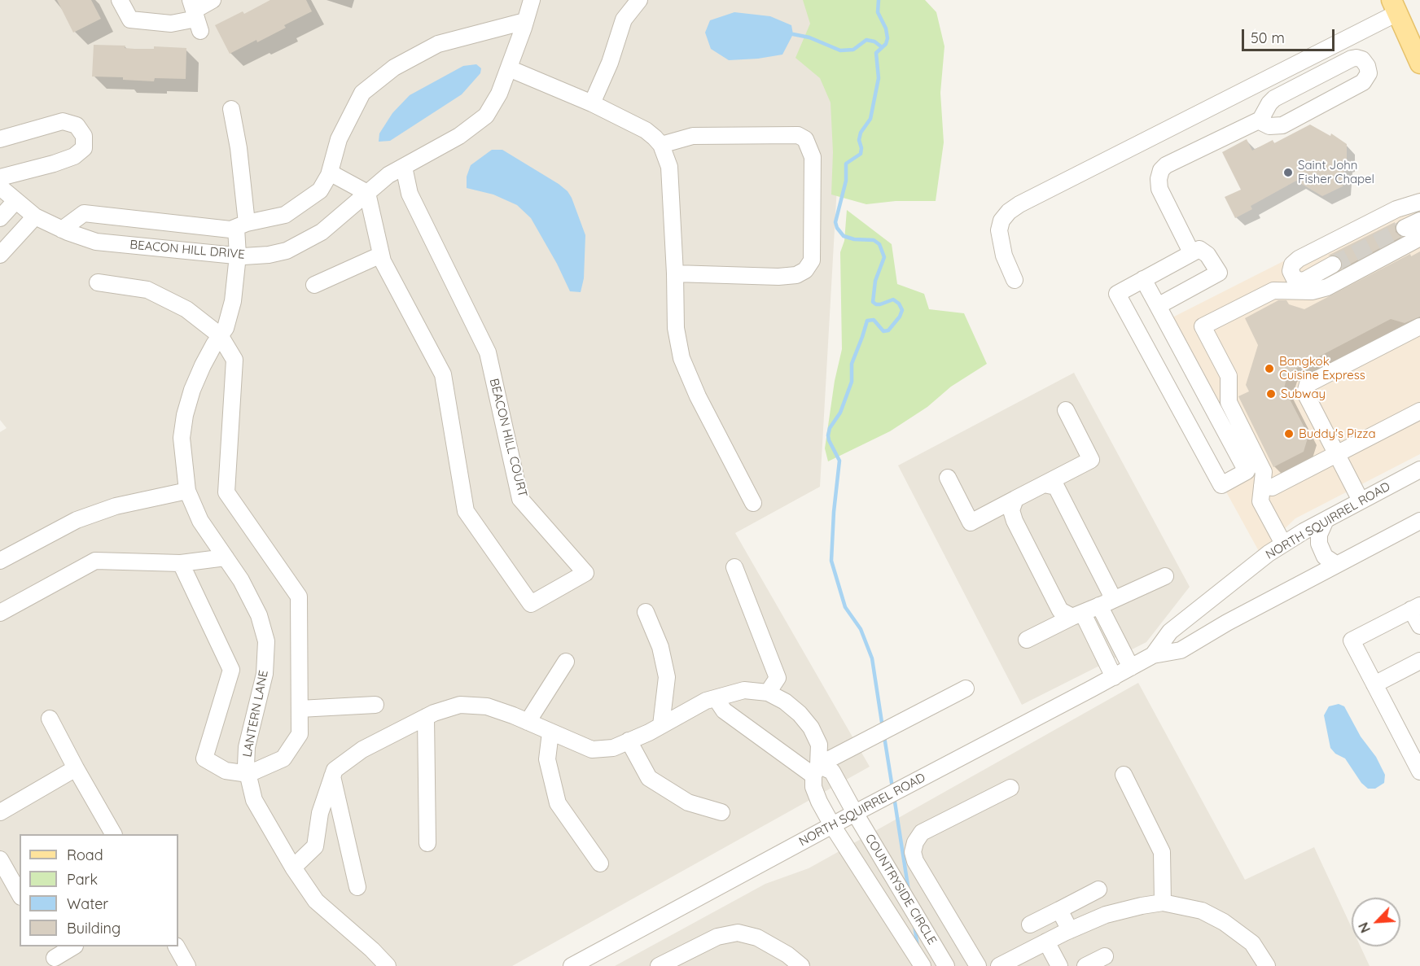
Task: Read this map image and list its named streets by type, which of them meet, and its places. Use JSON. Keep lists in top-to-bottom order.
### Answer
{
  "streets": {
    "street": [
      "BEACON HILL DRIVE",
      "BEACON HILL COURT",
      "NORTH SQUIRREL ROAD",
      "LANTERN LANE",
      "COUNTRYSIDE CIRCLE"
    ]
  },
  "crossings": [
    ["BEACON HILL DRIVE", "BEACON HILL COURT"],
    ["BEACON HILL DRIVE", "LANTERN LANE"],
    ["NORTH SQUIRREL ROAD", "COUNTRYSIDE CIRCLE"]
  ],
  "places": [
    "Saint John Fisher Chapel",
    "Bangkok Cuisine Express",
    "Subway",
    "Buddy's Pizza"
  ],
  "legend": [
    "Road",
    "Park",
    "Water",
    "Building"
  ],
  "scale_bar": "50 m",
  "north": "bottom left"
}
